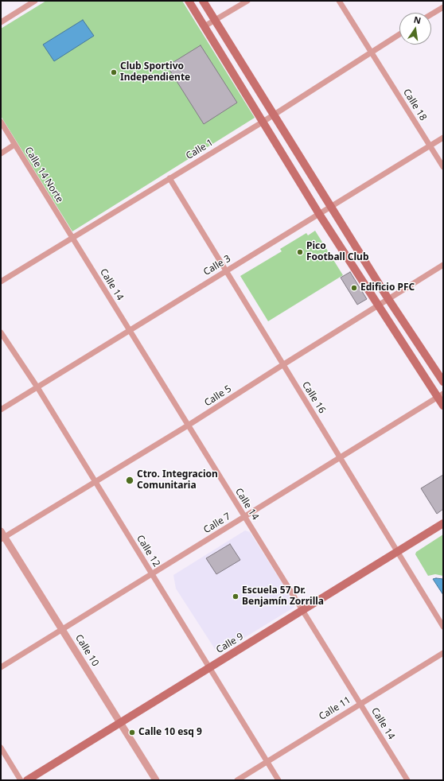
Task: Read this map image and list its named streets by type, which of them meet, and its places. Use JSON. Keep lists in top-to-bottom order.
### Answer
{
  "streets": {
    "main road": ["Calle 9"],
    "street": [
      "Calle 18",
      "Calle 1",
      "Calle 14 Norte",
      "Calle 3",
      "Calle 14",
      "Calle 5",
      "Calle 16",
      "Calle 7",
      "Calle 12",
      "Calle 10",
      "Calle 11"
    ]
  },
  "crossings": [
    ["Calle 18", "Calle 1"],
    ["Calle 18", "Calle 3"],
    ["Calle 1", "Calle 14 Norte"],
    ["Calle 1", "Calle 14"],
    ["Calle 1", "Calle 16"],
    ["Calle 14 Norte", "Calle 14"],
    ["Calle 3", "Calle 14"],
    ["Calle 3", "Calle 16"],
    ["Calle 3", "Calle 12"],
    ["Calle 14", "Calle 5"],
    ["Calle 14", "Calle 7"],
    ["Calle 14", "Calle 9"],
    ["Calle 14", "Calle 11"],
    ["Calle 5", "Calle 16"],
    ["Calle 5", "Calle 12"],
    ["Calle 5", "Calle 10"],
    ["Calle 16", "Calle 7"],
    ["Calle 16", "Calle 9"],
    ["Calle 7", "Calle 12"],
    ["Calle 7", "Calle 10"],
    ["Calle 12", "Calle 9"],
    ["Calle 12", "Calle 11"],
    ["Calle 9", "Calle 10"]
  ],
  "places": [
    "Club Sportivo Independiente",
    "Pico Football Club",
    "Edificio PFC",
    "Ctro. Integracion Comunitaria",
    "Escuela 57 Dr. Benjamín Zorrilla",
    "Calle 10 esq 9"
  ],
  "north": "top"
}
